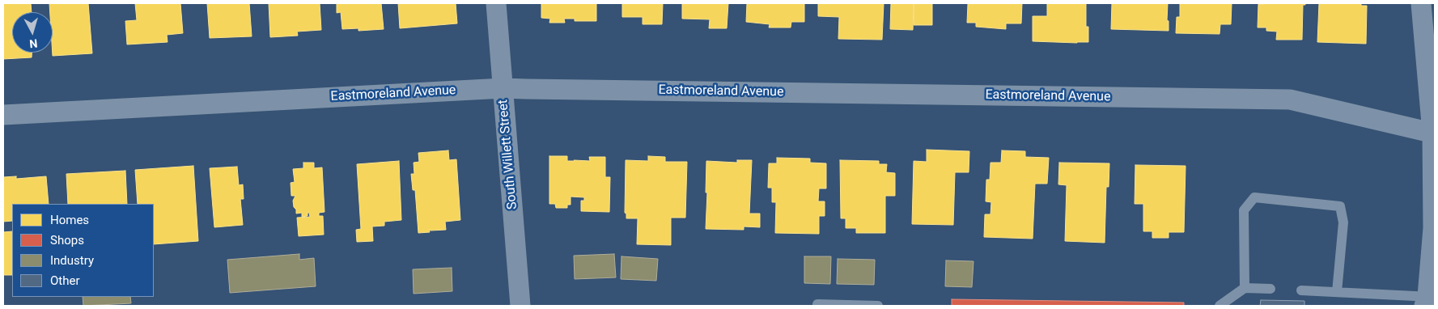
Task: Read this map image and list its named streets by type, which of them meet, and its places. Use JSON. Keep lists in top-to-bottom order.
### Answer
{
  "streets": {
    "street": ["Eastmoreland Avenue", "South Willett Street"]
  },
  "crossings": [
    ["Eastmoreland Avenue", "South Willett Street"]
  ],
  "legend": [
    "Homes",
    "Shops",
    "Industry",
    "Other"
  ],
  "north": "bottom"
}
